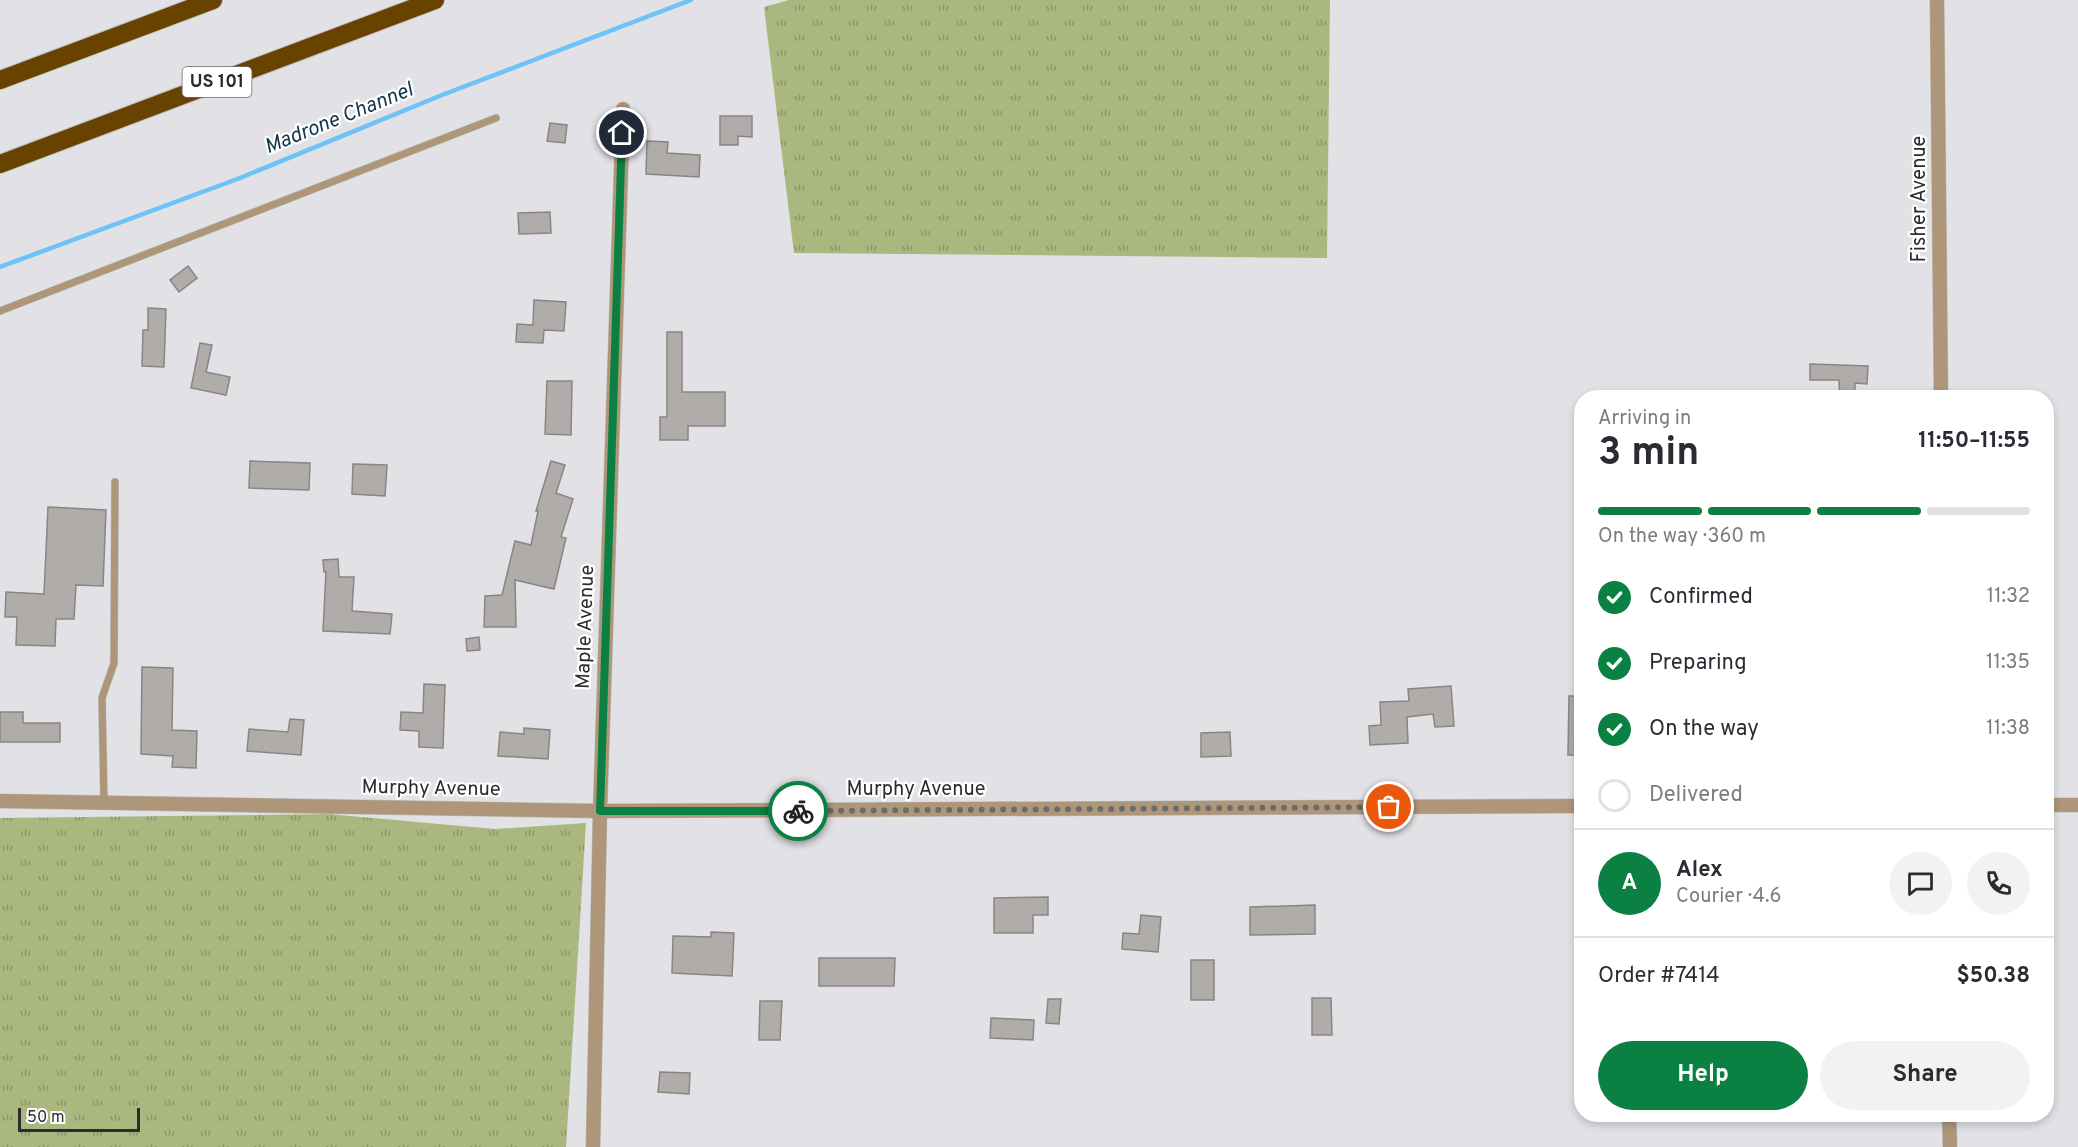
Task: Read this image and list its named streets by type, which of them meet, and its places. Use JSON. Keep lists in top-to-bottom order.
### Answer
{
  "streets": {
    "highway": ["US 101"],
    "street": ["Fisher Avenue", "Maple Avenue", "Murphy Avenue"]
  },
  "crossings": [
    ["Maple Avenue", "Murphy Avenue"]
  ],
  "water": ["Madrone Channel"],
  "scale_bar": "50 m",
  "page": {
    "heading": ["3 min", "Arriving in", "11:50–11:55"],
    "panel": [
      "Alex",
      "Courier · 4.6",
      "Order #7414",
      "$50.38"
    ],
    "bar": "On the way · 360 m",
    "list": [
      ["Confirmed", "11:32"],
      ["Preparing", "11:35"],
      ["On the way", "11:38"],
      "Delivered"
    ],
    "round": "A",
    "buttons": ["Help", "Share"],
    "scale": "50 m"
  }
}
